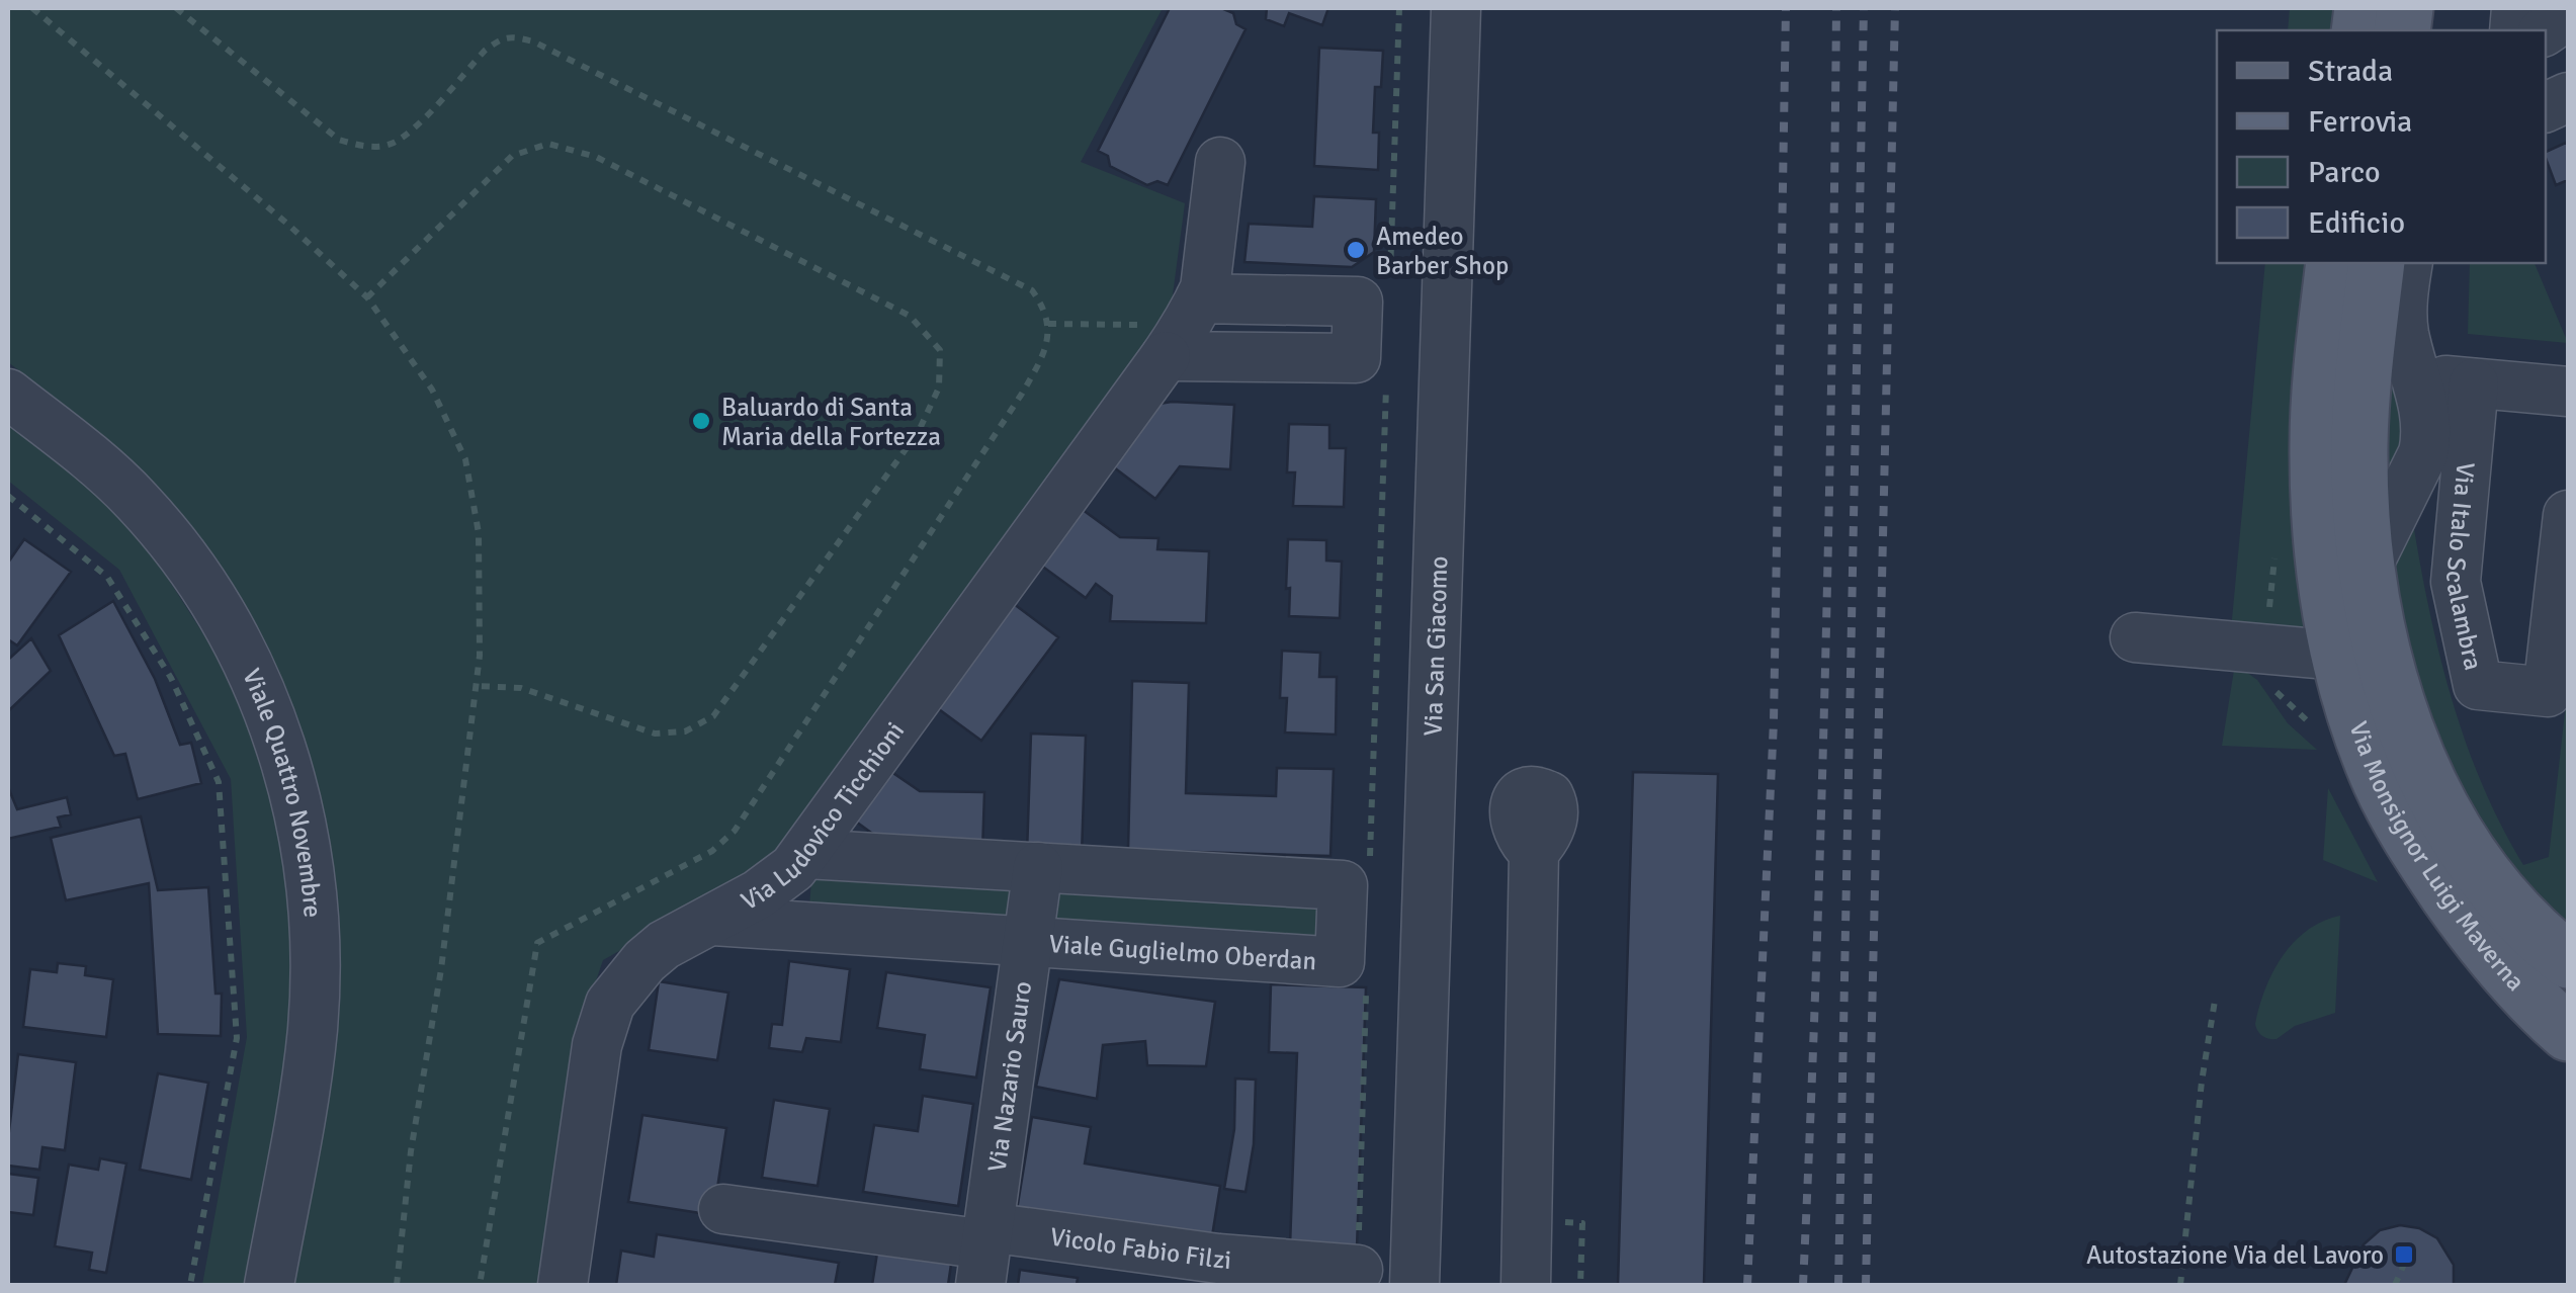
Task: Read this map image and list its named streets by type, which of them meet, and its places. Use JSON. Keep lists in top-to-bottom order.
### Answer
{
  "streets": {
    "main road": ["Via Monsignor Luigi Maverna"],
    "street": [
      "Via Italo Scalambra",
      "Via San Giacomo",
      "Viale Quattro Novembre",
      "Via Ludovico Ticchioni",
      "Viale Guglielmo Oberdan",
      "Via Nazario Sauro",
      "Vicolo Fabio Filzi"
    ]
  },
  "crossings": [
    ["Via Italo Scalambra", "Via Monsignor Luigi Maverna"],
    ["Via Ludovico Ticchioni", "Viale Guglielmo Oberdan"],
    ["Viale Guglielmo Oberdan", "Via Nazario Sauro"],
    ["Via Nazario Sauro", "Vicolo Fabio Filzi"]
  ],
  "places": {
    "other": ["Amedeo Barber Shop", "Baluardo di Santa Maria della Fortezza"],
    "transit": ["Autostazione Via del Lavoro"]
  },
  "legend": [
    "Strada",
    "Ferrovia",
    "Parco",
    "Edificio"
  ]
}
